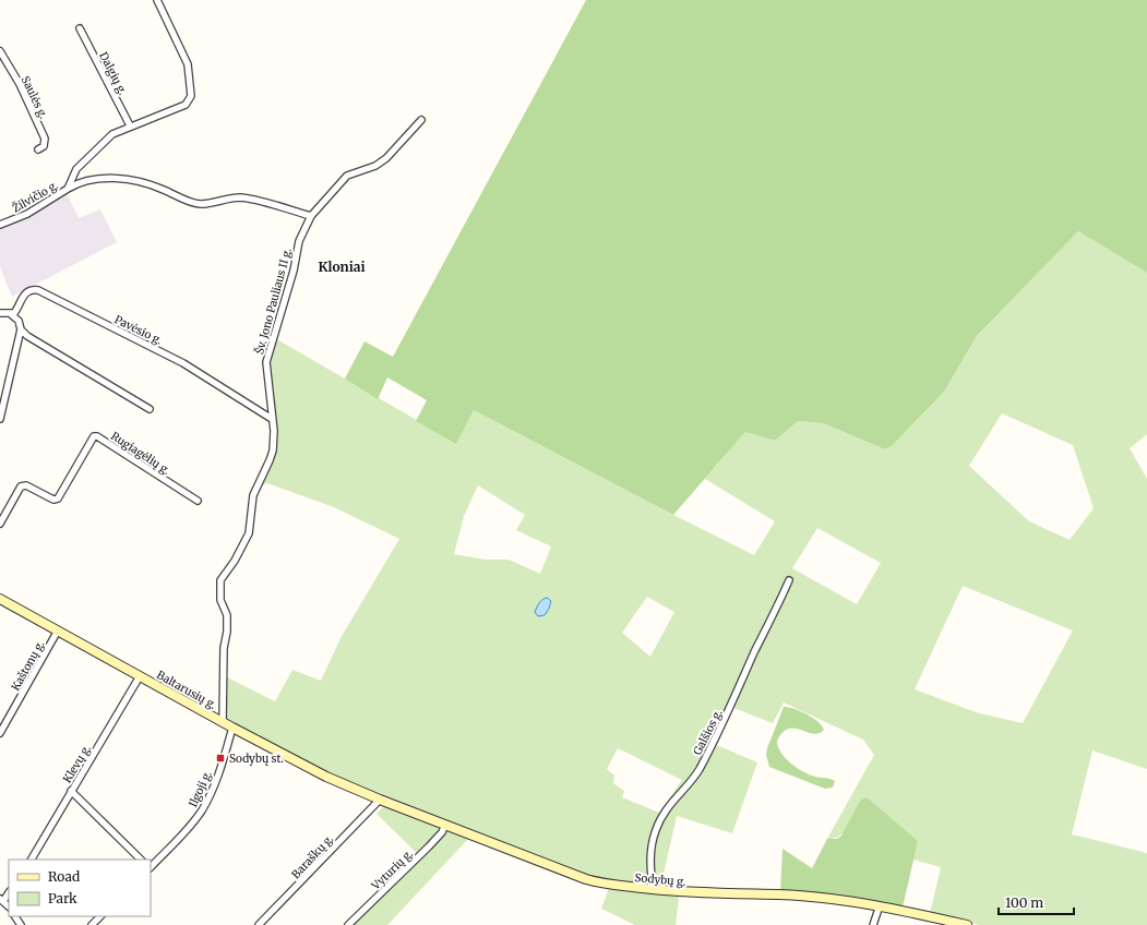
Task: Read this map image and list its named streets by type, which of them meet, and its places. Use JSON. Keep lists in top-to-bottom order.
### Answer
{
  "streets": {
    "main road": ["Baltarusių g.", "Sodybų g."],
    "street": [
      "Dalgių g.",
      "Saulės g.",
      "Žilvičio g.",
      "Šv. Jono Pauliaus II g.",
      "Pavėsio g.",
      "Rugiagėlių g.",
      "Kaštonų g.",
      "Galšios g.",
      "Klevų g.",
      "Ilgoji g.",
      "Baraškų g.",
      "Vyturių g."
    ]
  },
  "crossings": [
    ["Dalgių g.", "Žilvičio g."],
    ["Šv. Jono Pauliaus II g.", "Pavėsio g."],
    ["Šv. Jono Pauliaus II g.", "Baltarusių g."],
    ["Kaštonų g.", "Baltarusių g."],
    ["Baltarusių g.", "Klevų g."],
    ["Baltarusių g.", "Ilgoji g."],
    ["Baltarusių g.", "Sodybų g."],
    ["Galšios g.", "Sodybų g."],
    ["Baraškų g.", "Sodybų g."],
    ["Vyturių g.", "Sodybų g."]
  ],
  "districts": ["Kloniai"],
  "places": {
    "transit": ["Sodybų st."]
  },
  "legend": ["Road", "Park"],
  "scale_bar": "100 m"
}
